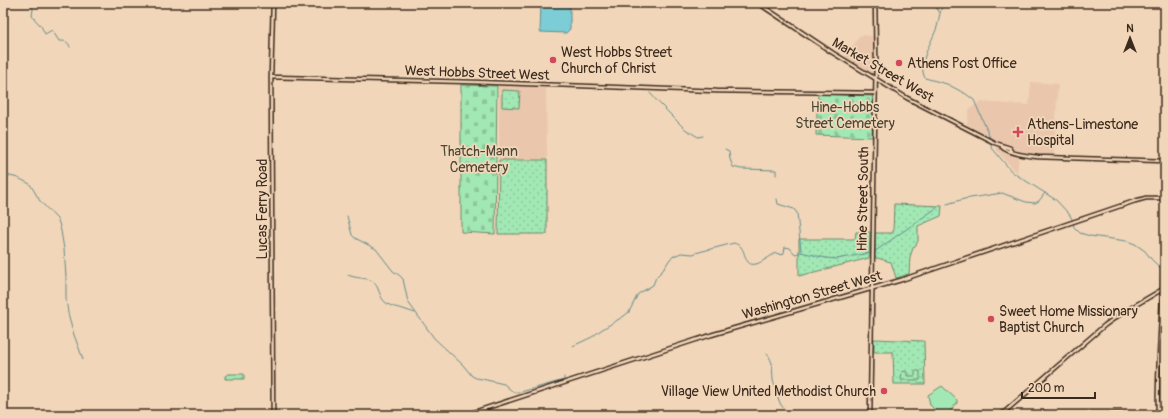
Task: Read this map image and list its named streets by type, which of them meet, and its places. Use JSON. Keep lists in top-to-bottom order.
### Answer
{
  "streets": {
    "street": [
      "Market Street West",
      "West Hobbs Street West",
      "Hine Street South",
      "Lucas Ferry Road",
      "Washington Street West"
    ]
  },
  "crossings": [
    ["Market Street West", "Hine Street South"],
    ["West Hobbs Street West", "Hine Street South"],
    ["West Hobbs Street West", "Lucas Ferry Road"],
    ["Hine Street South", "Washington Street West"]
  ],
  "parks": ["Hine-Hobbs Street Cemetery", "Thatch-Mann Cemetery"],
  "places": {
    "other": [
      "West Hobbs Street Church of Christ",
      "Athens Post Office",
      "Sweet Home Missionary Baptist Church",
      "Village View United Methodist Church"
    ],
    "health": ["Athens-Limestone Hospital"]
  },
  "scale_bar": "200 m",
  "north": "top"
}
